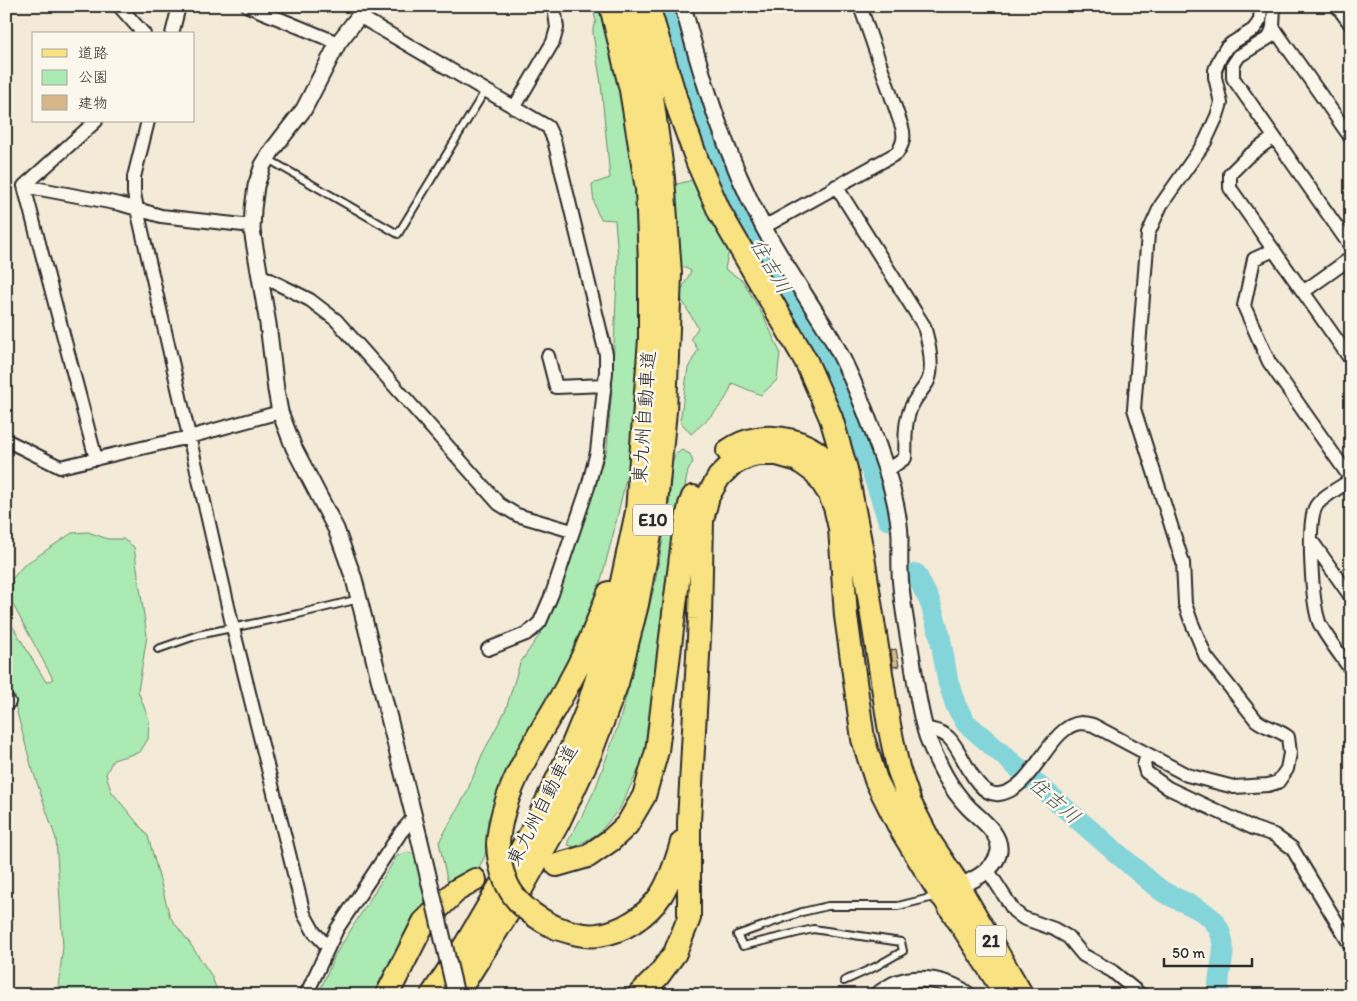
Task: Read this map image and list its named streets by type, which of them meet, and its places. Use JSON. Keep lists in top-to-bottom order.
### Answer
{
  "streets": {
    "highway": ["東九州自動車道", "E10"],
    "main road": ["21"]
  },
  "water": ["住吉川"],
  "legend": ["道路", "公園", "建物"],
  "scale_bar": "50 m"
}
